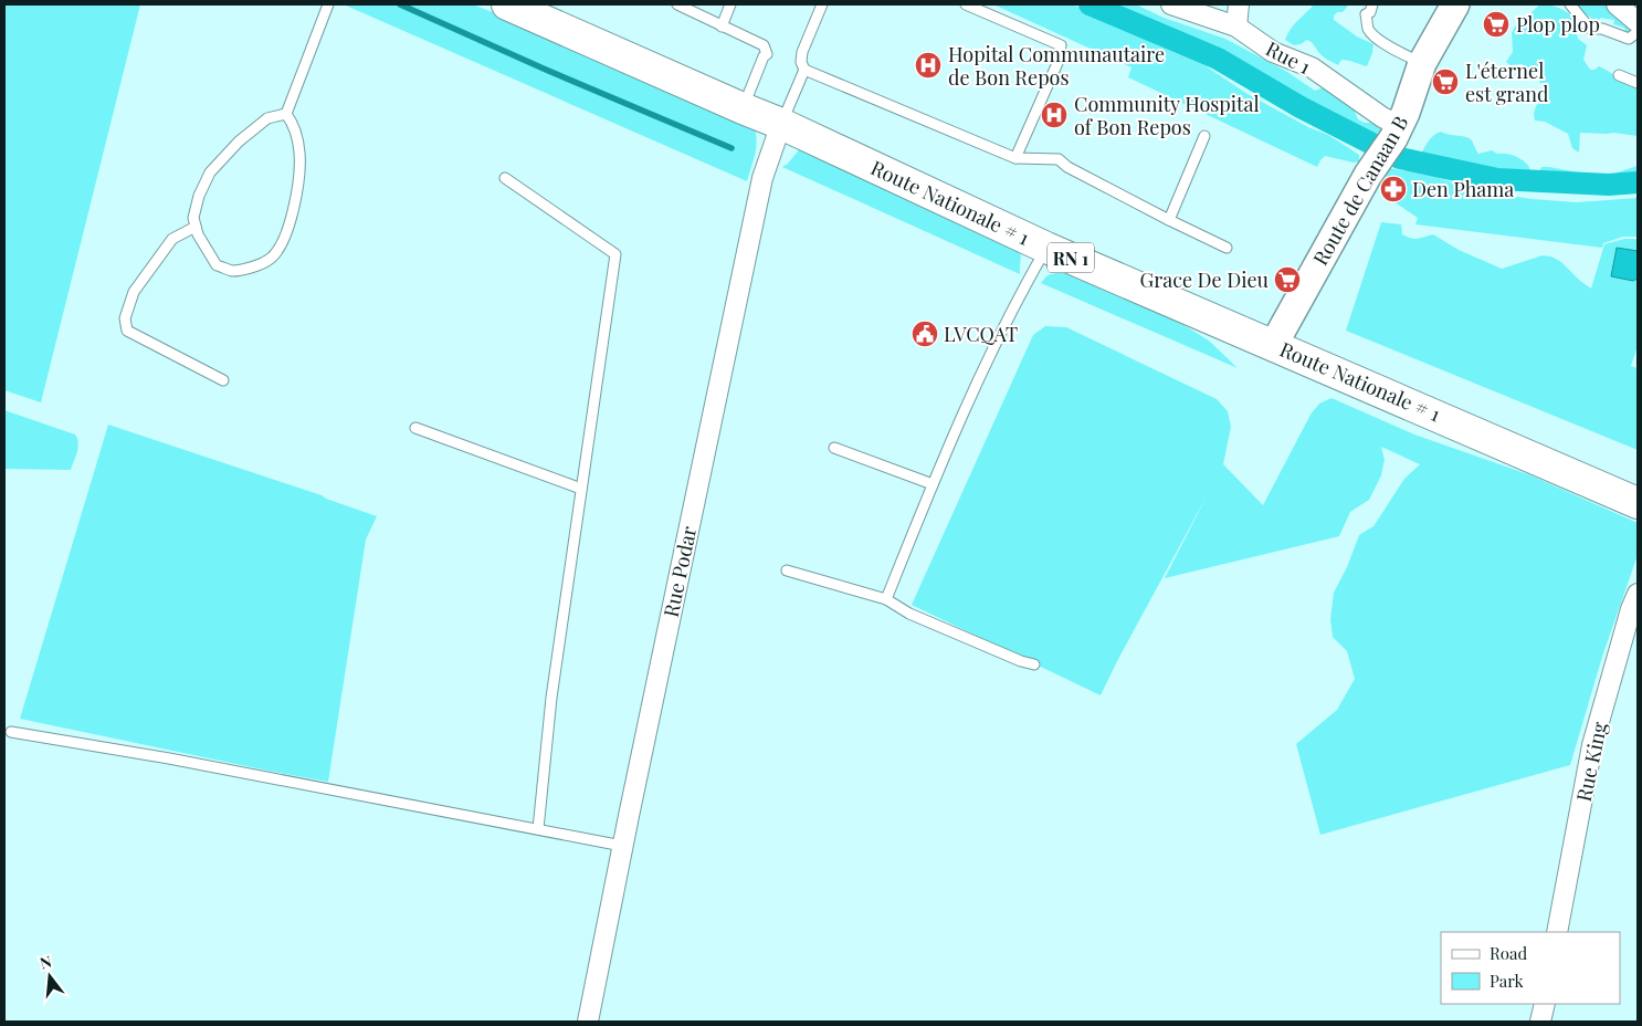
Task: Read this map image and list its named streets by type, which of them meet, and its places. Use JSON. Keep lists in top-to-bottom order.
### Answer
{
  "streets": {
    "main road": ["Route Nationale # 1", "RN 1"],
    "street": [
      "Rue 1",
      "Route de Canaan B",
      "Rue Podar",
      "Rue King"
    ]
  },
  "crossings": [
    ["Rue 1", "Route de Canaan B"],
    ["Route de Canaan B", "Route Nationale # 1"],
    ["Route Nationale # 1", "Rue Podar"]
  ],
  "places": {
    "supermarket": ["Plop plop", "L'éternel est grand", "Grace De Dieu"],
    "hospital": ["Hopital Communautaire de Bon Repos", "Community Hospital of Bon Repos"],
    "pharmacy": ["Den Phama"],
    "public building": ["LVCQAT"]
  },
  "legend": ["Road", "Park"],
  "north": "top"
}
